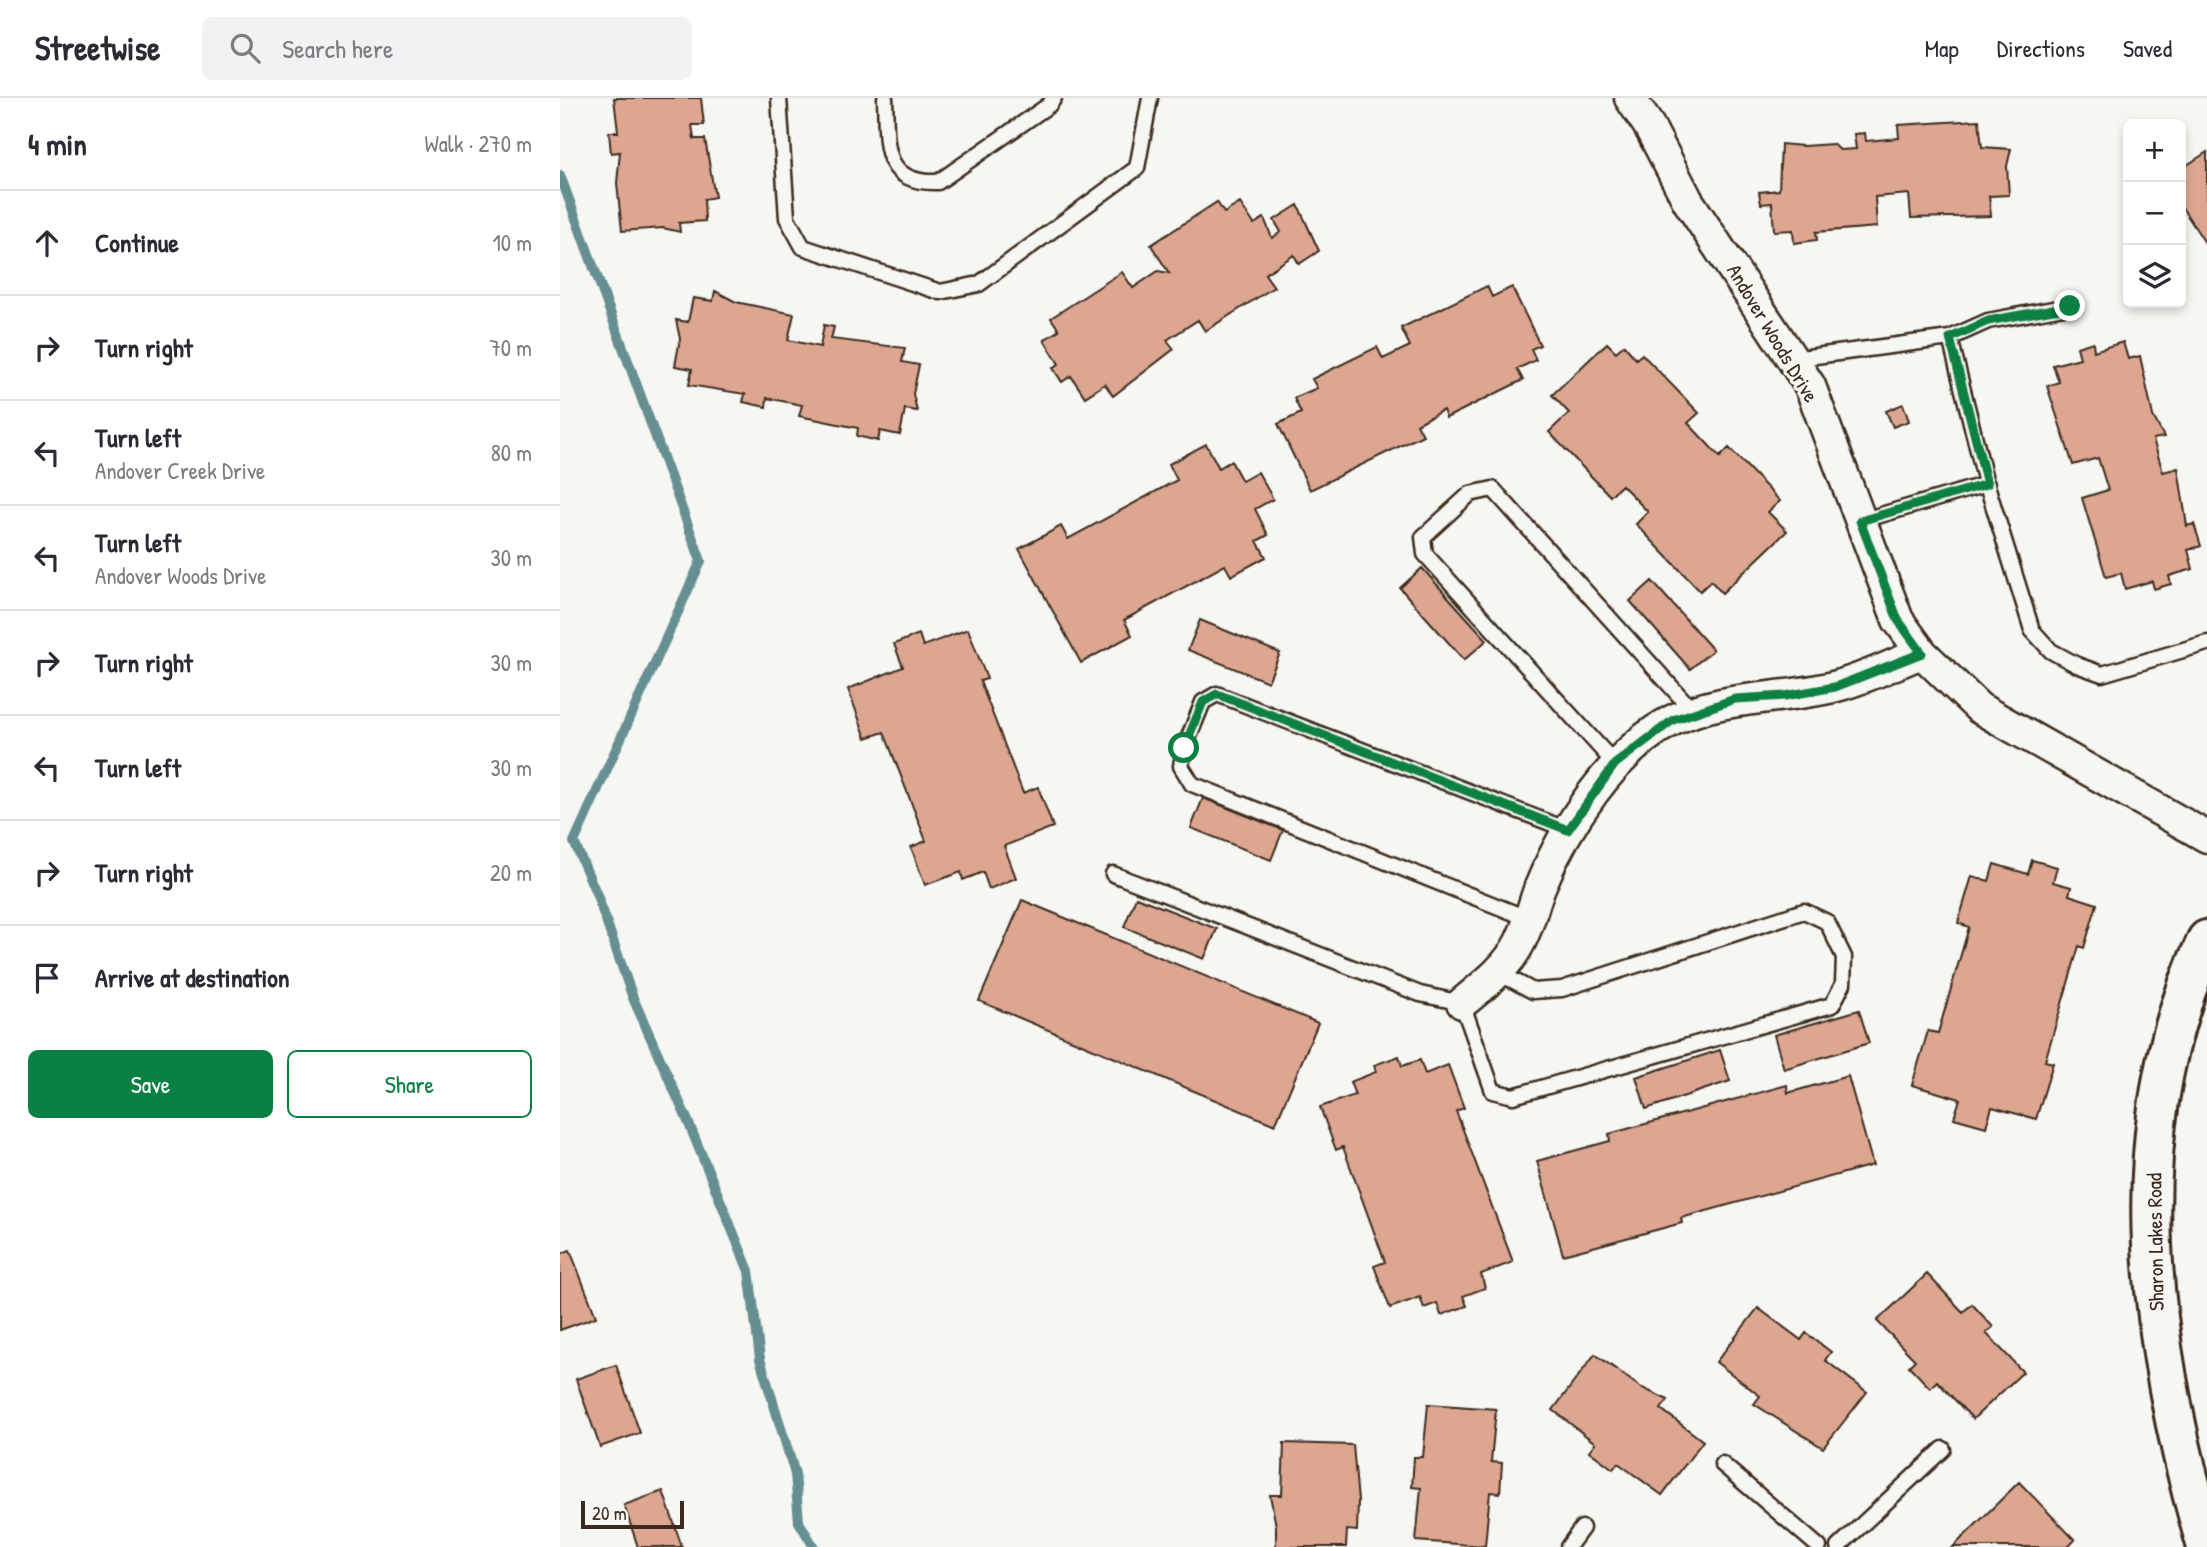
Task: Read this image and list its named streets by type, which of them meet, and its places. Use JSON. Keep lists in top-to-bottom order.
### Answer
{
  "streets": {
    "street": ["Andover Woods Drive", "Sharon Lakes Road"]
  },
  "scale_bar": "20 m",
  "page": {
    "header": "Streetwise",
    "search": "Search here",
    "nav": ["Map", "Directions", "Saved"],
    "heading": ["4 min", "Walk · 270 m"],
    "map_buttons": ["+", "−"],
    "list": [
      ["Continue", "10 m"],
      ["Turn right", "70 m"],
      ["Turn left", "Andover Creek Drive", "80 m"],
      ["Turn left", "Andover Woods Drive", "30 m"],
      ["Turn right", "30 m"],
      ["Turn left", "30 m"],
      ["Turn right", "20 m"],
      "Arrive at destination"
    ],
    "buttons": ["Save", "Share"],
    "scale": "20 m"
  }
}
